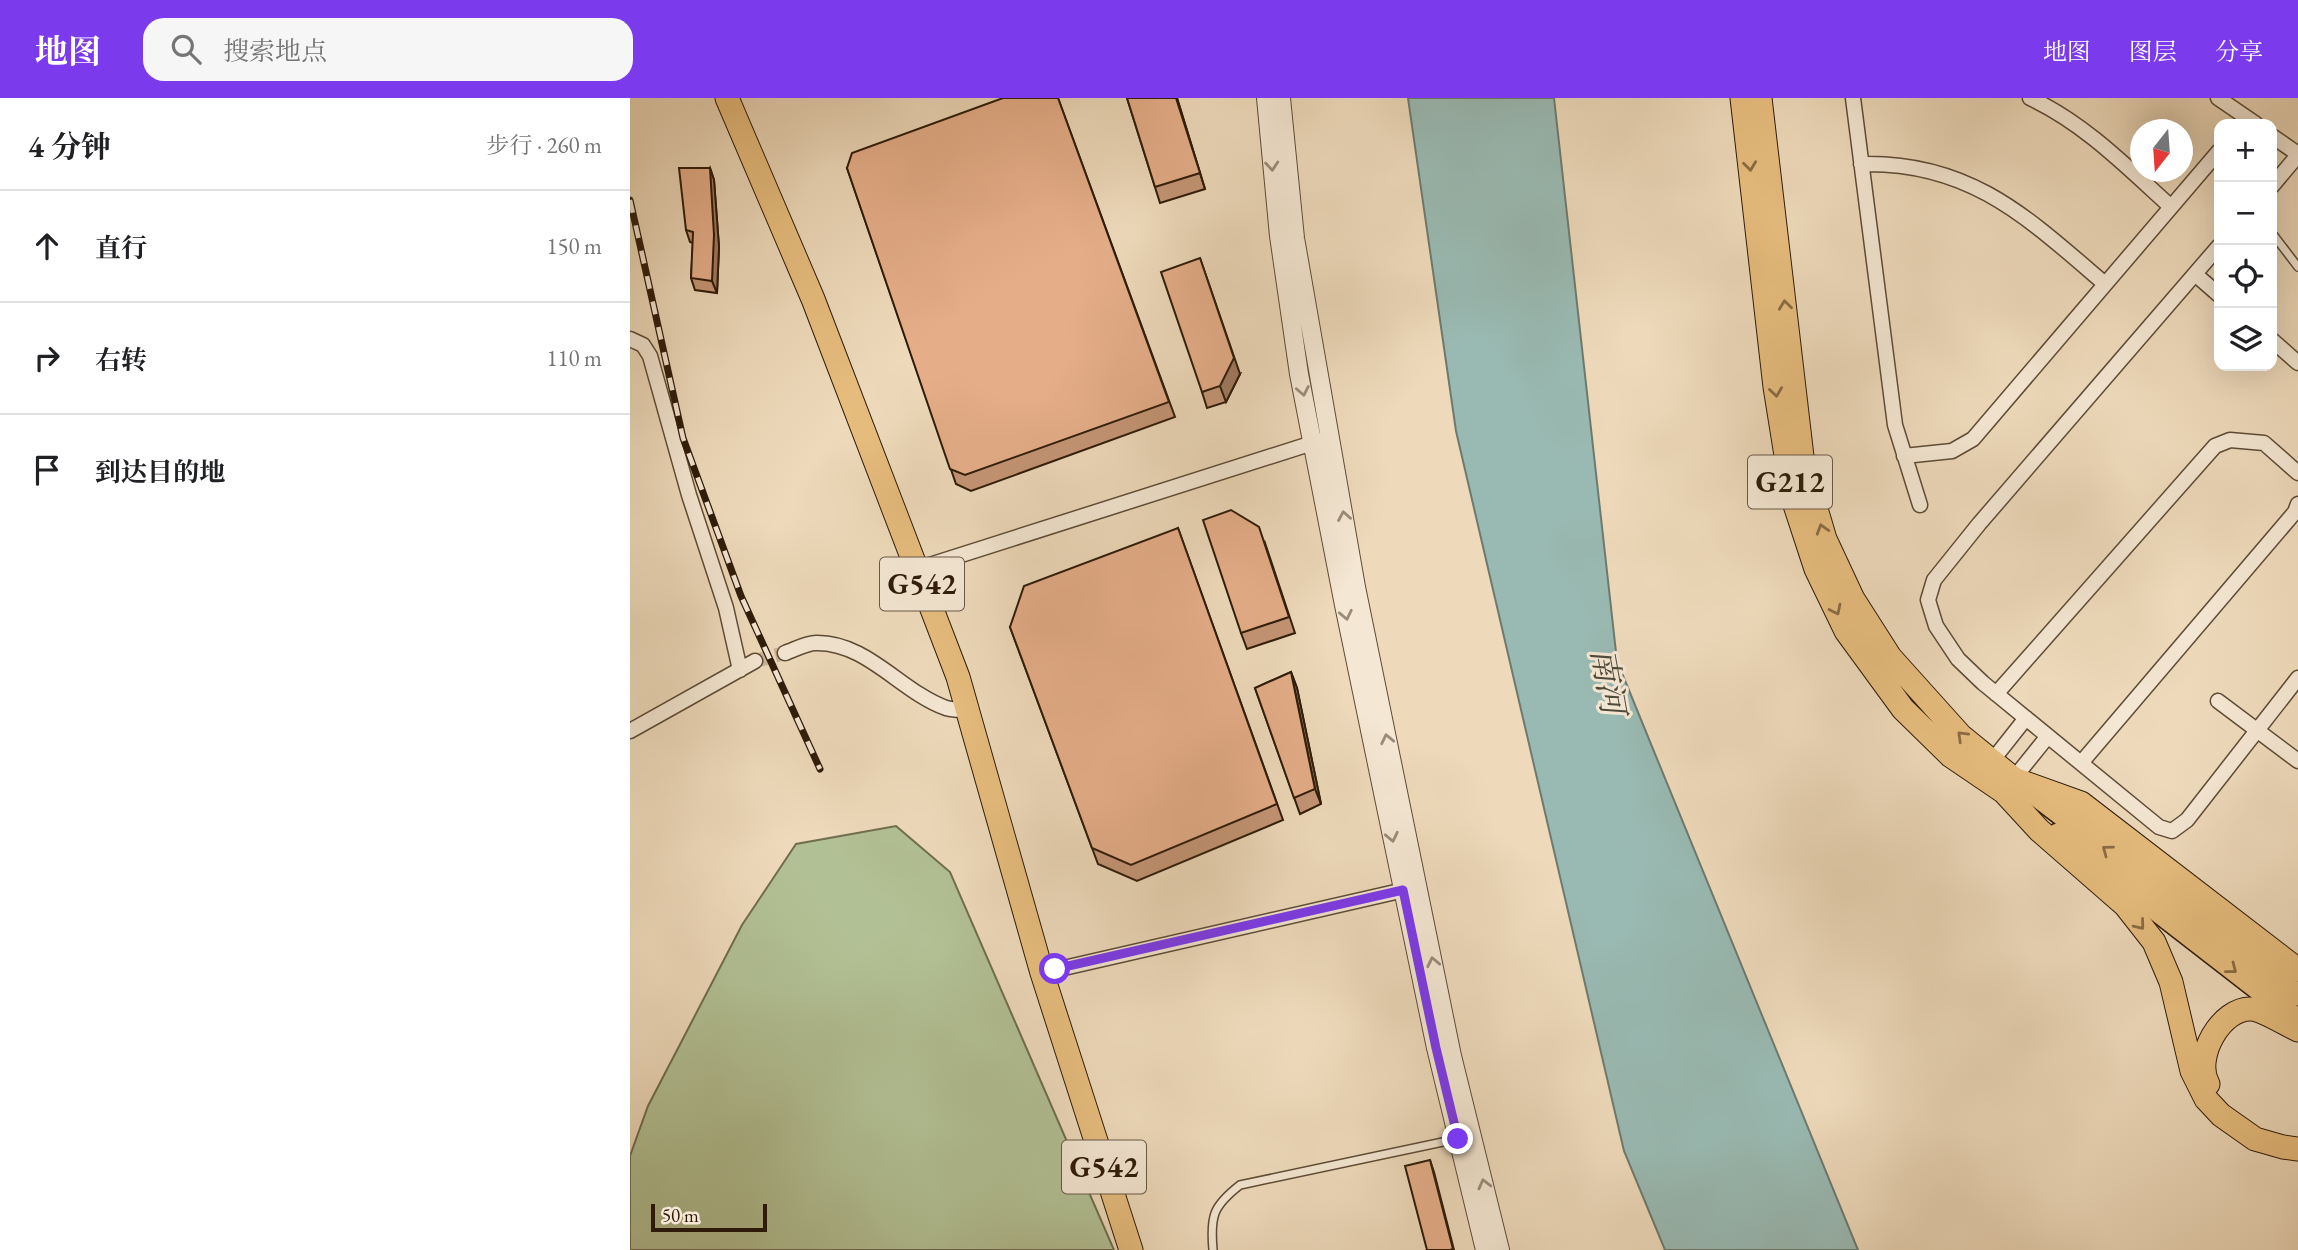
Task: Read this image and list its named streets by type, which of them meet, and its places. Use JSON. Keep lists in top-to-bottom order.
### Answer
{
  "streets": {
    "highway": ["G212", "G542"]
  },
  "water": ["南河"],
  "scale_bar": "50 m",
  "north": "bottom",
  "page": {
    "header": "地图",
    "search": "搜索地点",
    "nav": ["地图", "图层", "分享"],
    "heading": ["4 分钟", "步行 · 260 m"],
    "map_buttons": ["+", "−"],
    "list": [
      ["直行", "150 m"],
      ["右转", "110 m"],
      "到达目的地"
    ],
    "scale": "50 m"
  }
}
